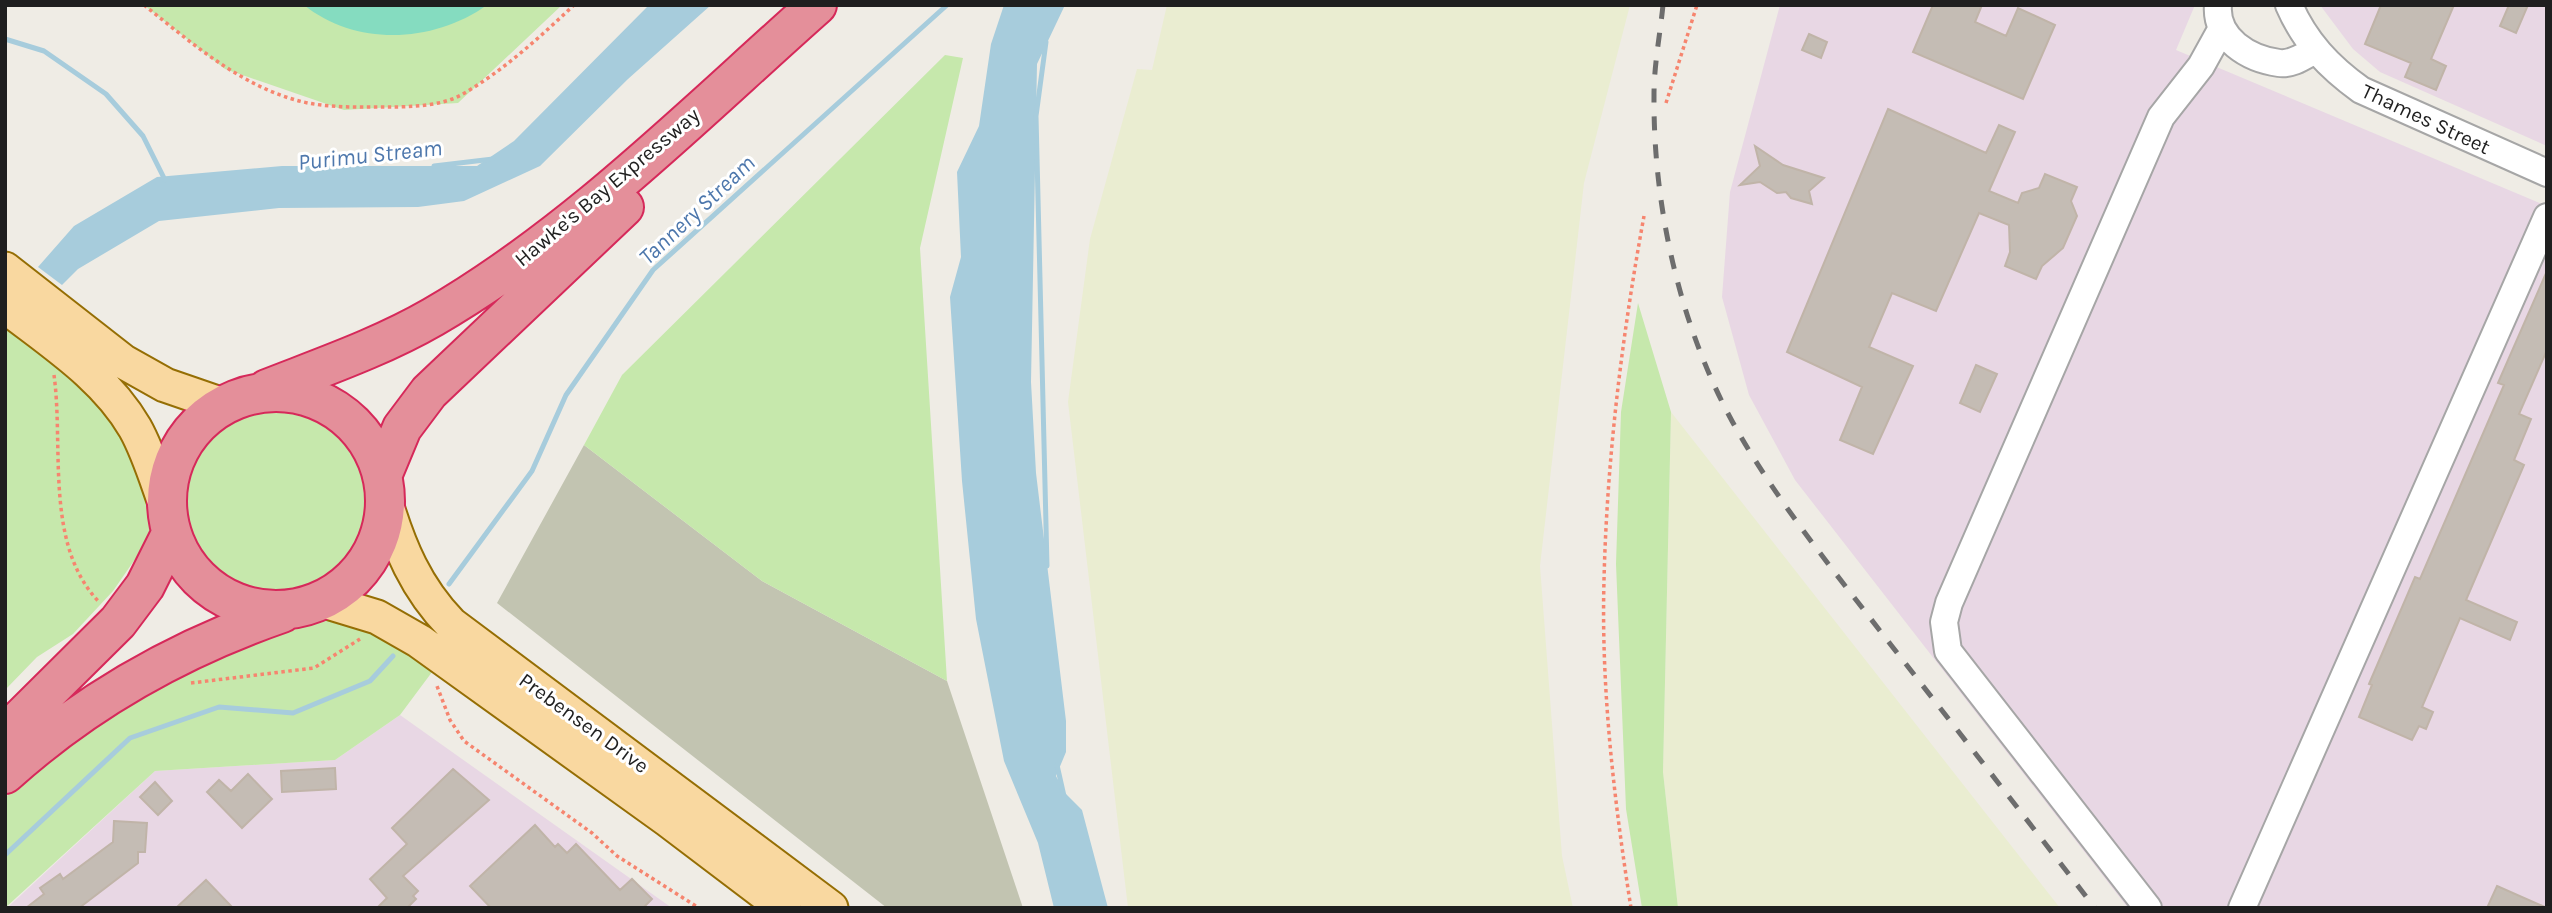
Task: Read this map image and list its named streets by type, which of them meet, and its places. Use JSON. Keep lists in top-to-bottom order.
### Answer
{
  "streets": {
    "highway": ["Hawke's Bay Expressway"],
    "main road": ["Prebensen Drive"],
    "street": ["Thames Street"]
  },
  "crossings": [
    ["Hawke's Bay Expressway", "Prebensen Drive"]
  ],
  "water": ["Purimu Stream", "Tannery Stream"]
}
